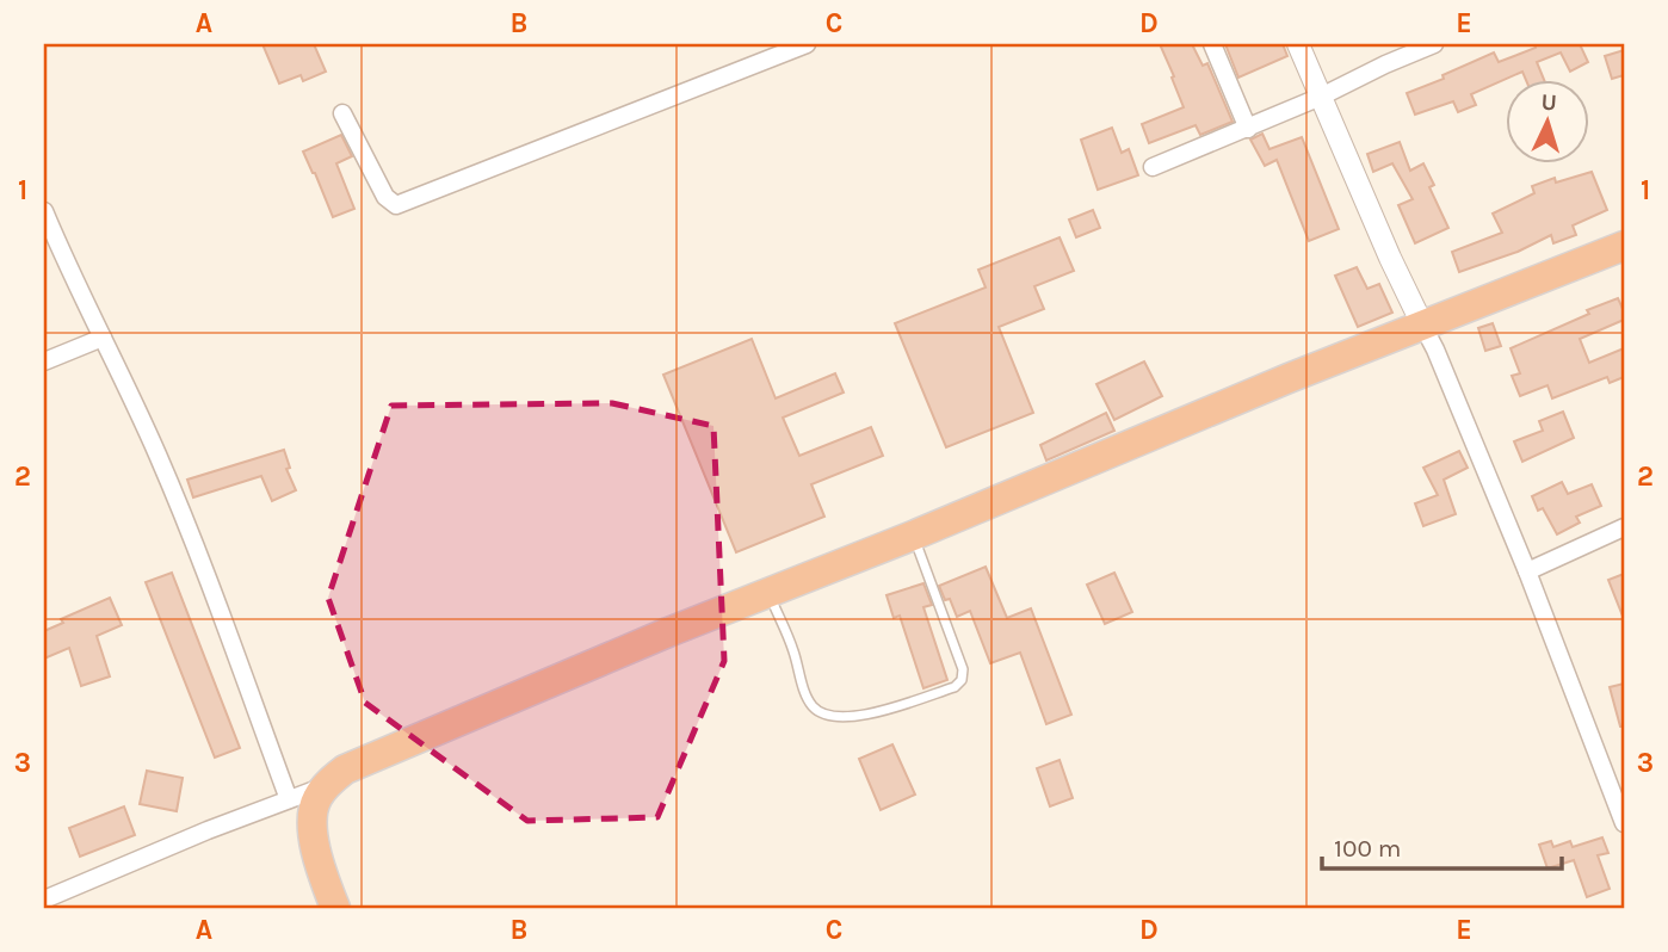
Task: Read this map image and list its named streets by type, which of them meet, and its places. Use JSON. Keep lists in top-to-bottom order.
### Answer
{
  "scale_bar": "100 m",
  "north": "top",
  "grid": {
    "columns": [
      "A",
      "B",
      "C",
      "D",
      "E"
    ],
    "rows": ["1", "2", "3"]
  }
}
